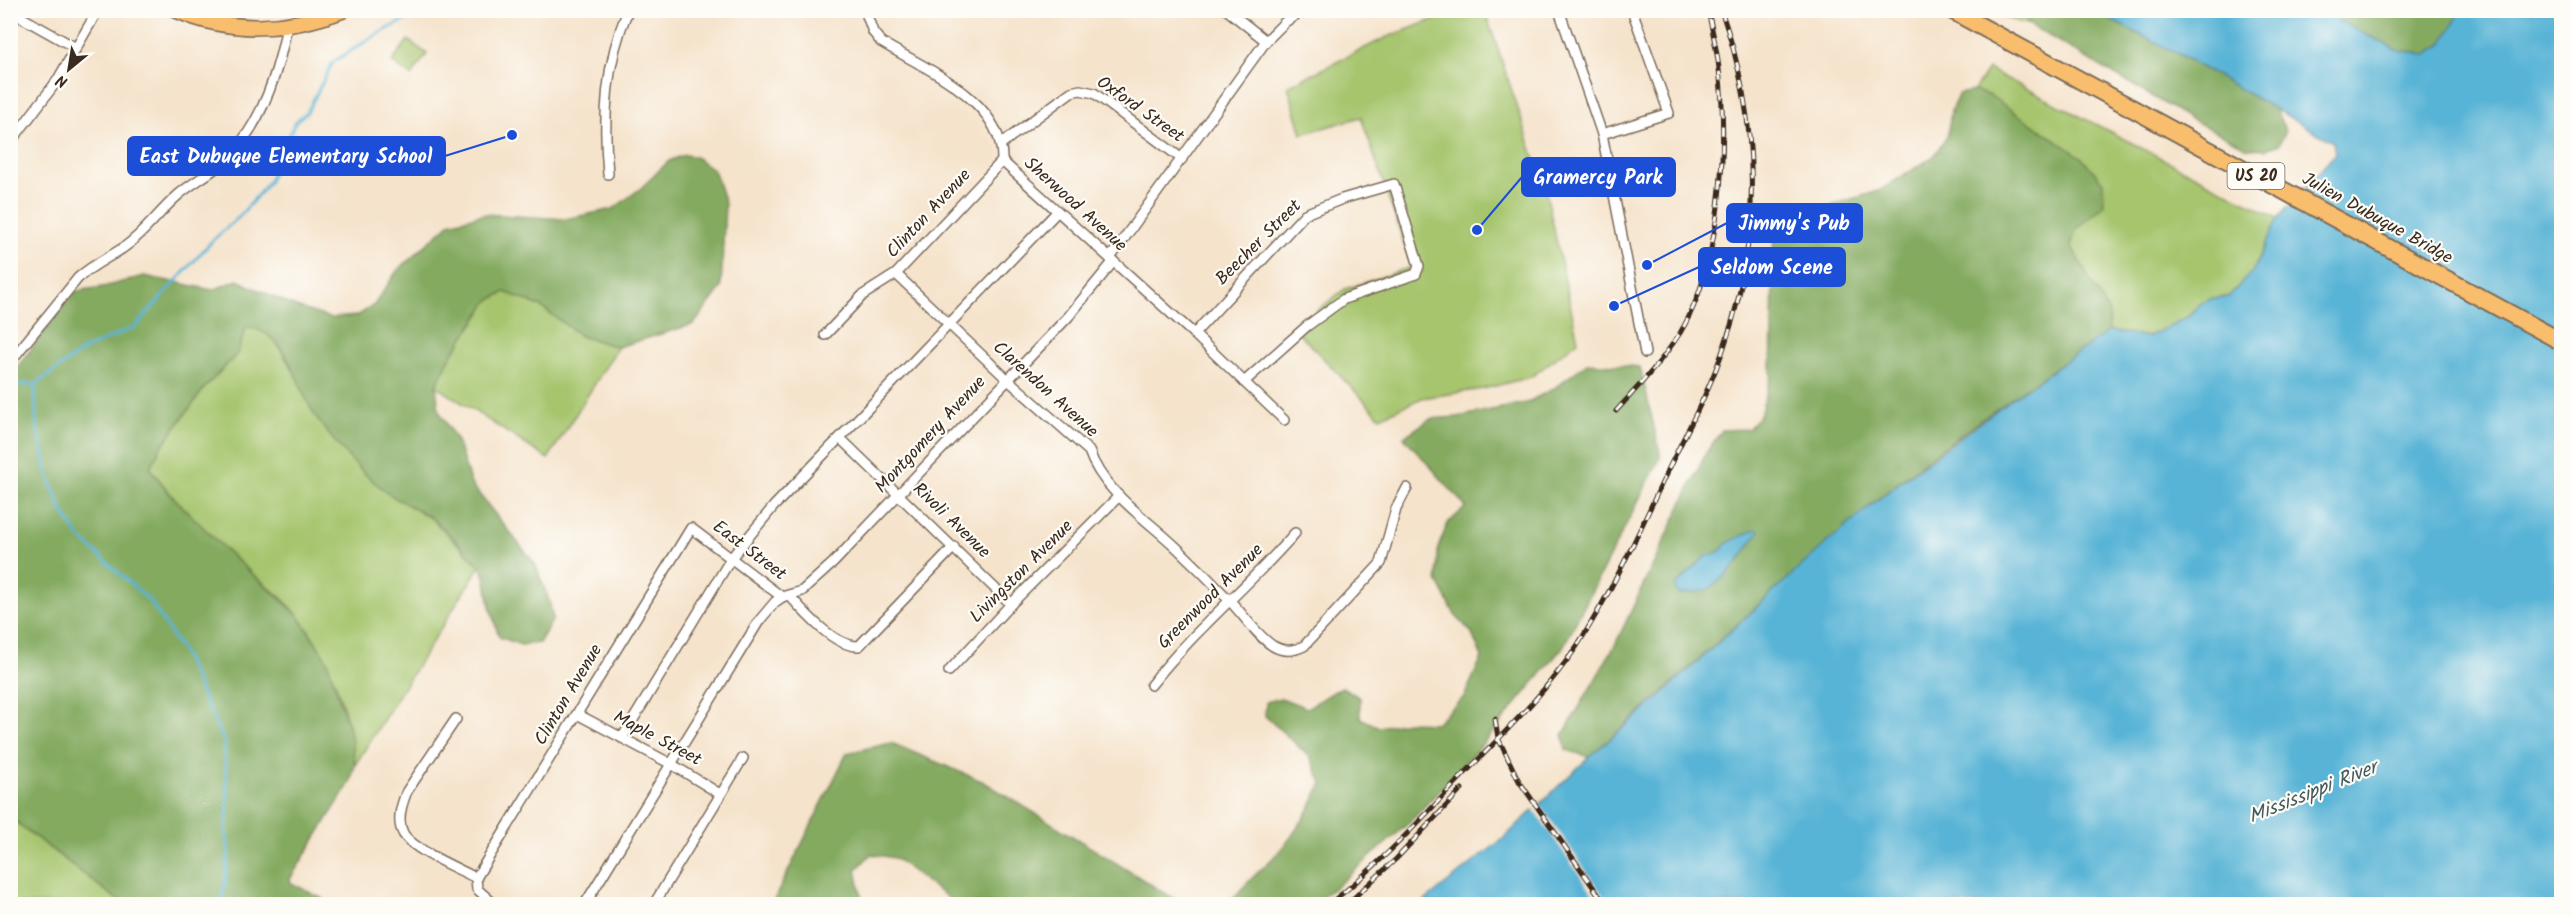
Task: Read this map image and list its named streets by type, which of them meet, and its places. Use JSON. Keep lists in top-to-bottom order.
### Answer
{
  "streets": {
    "highway": ["US 20", "Julien Dubuque Bridge"],
    "street": [
      "Oxford Street",
      "Sherwood Avenue",
      "Clinton Avenue",
      "Beecher Street",
      "Clarendon Avenue",
      "Montgomery Avenue",
      "Rivoli Avenue",
      "East Street",
      "Livingston Avenue",
      "Greenwood Avenue",
      "Maple Street"
    ]
  },
  "crossings": [
    ["Oxford Street", "Sherwood Avenue"],
    ["Oxford Street", "Montgomery Avenue"],
    ["Sherwood Avenue", "Clinton Avenue"],
    ["Sherwood Avenue", "Beecher Street"],
    ["Sherwood Avenue", "Montgomery Avenue"],
    ["Clinton Avenue", "Clarendon Avenue"],
    ["Clinton Avenue", "East Street"],
    ["Clinton Avenue", "Maple Street"],
    ["Clarendon Avenue", "Montgomery Avenue"],
    ["Clarendon Avenue", "Livingston Avenue"],
    ["Clarendon Avenue", "Greenwood Avenue"],
    ["Montgomery Avenue", "Rivoli Avenue"],
    ["Montgomery Avenue", "East Street"],
    ["Montgomery Avenue", "Maple Street"],
    ["Rivoli Avenue", "East Street"],
    ["Rivoli Avenue", "Livingston Avenue"]
  ],
  "water": ["Mississippi River"],
  "places": [
    "East Dubuque Elementary School",
    "Gramercy Park",
    "Jimmy's Pub",
    "Seldom Scene"
  ],
  "north": "bottom left"
}
